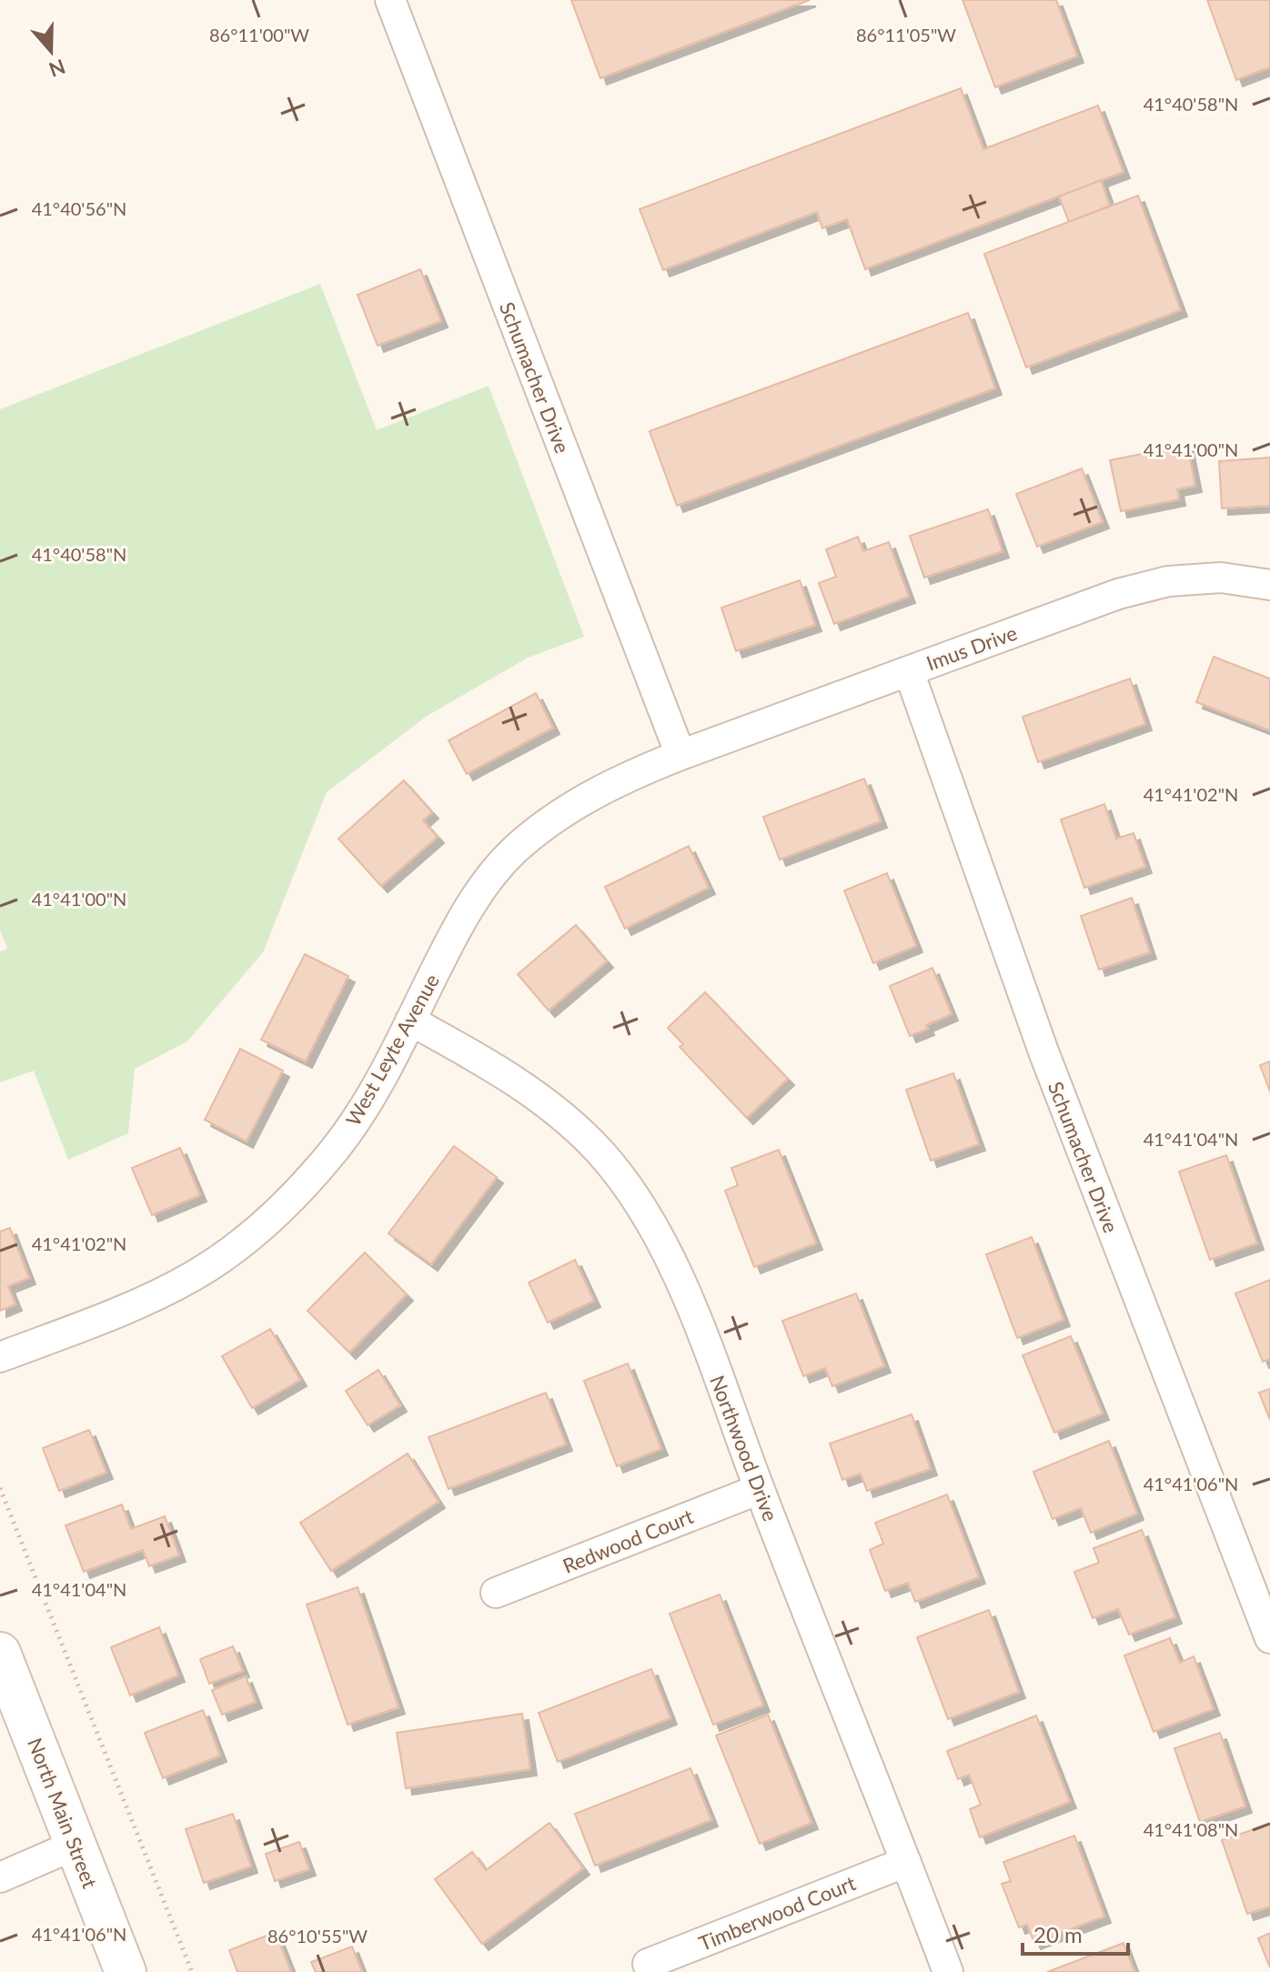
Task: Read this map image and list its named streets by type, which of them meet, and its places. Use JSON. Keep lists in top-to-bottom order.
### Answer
{
  "streets": {
    "main road": ["North Main Street"],
    "street": [
      "Schumacher Drive",
      "Imus Drive",
      "West Leyte Avenue",
      "Northwood Drive",
      "Redwood Court",
      "Timberwood Court"
    ]
  },
  "crossings": [
    ["Schumacher Drive", "Imus Drive"],
    ["Schumacher Drive", "West Leyte Avenue"],
    ["Imus Drive", "West Leyte Avenue"],
    ["West Leyte Avenue", "Northwood Drive"],
    ["Northwood Drive", "Redwood Court"],
    ["Northwood Drive", "Timberwood Court"]
  ],
  "scale_bar": "20 m",
  "north": "bottom",
  "coordinates": [
    "86°11'00\"W",
    "86°11'05\"W",
    "41°40'58\"N",
    "41°40'56\"N",
    "41°41'00\"N",
    "41°41'02\"N",
    "41°41'04\"N",
    "41°41'06\"N",
    "41°41'08\"N",
    "86°10'55\"W"
  ]
}
